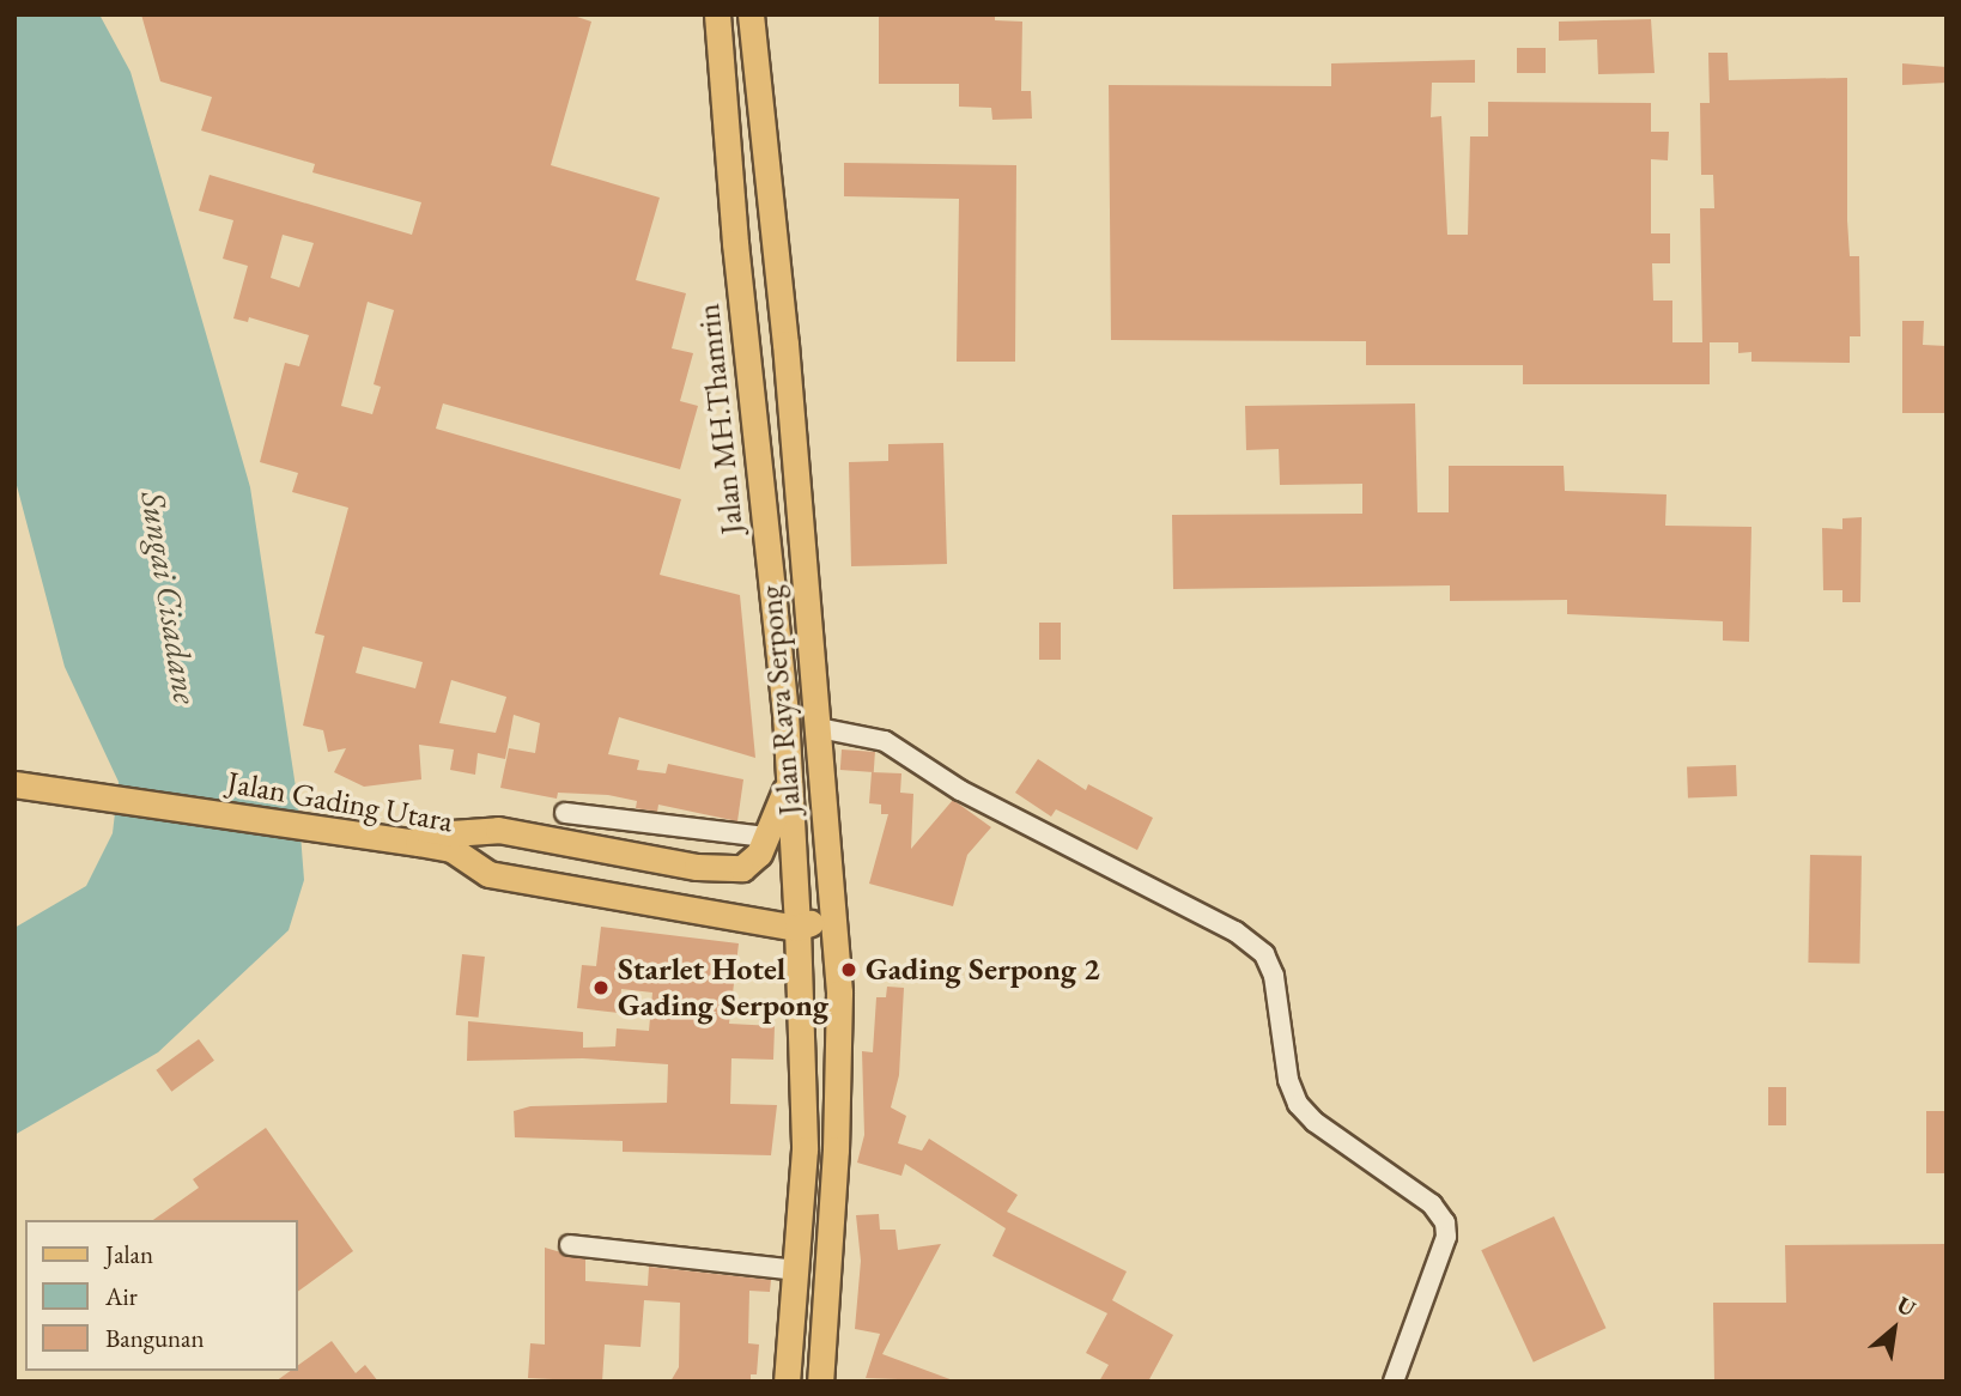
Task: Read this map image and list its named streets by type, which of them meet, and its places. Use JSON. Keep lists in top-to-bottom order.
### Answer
{
  "streets": {
    "main road": ["Jalan MH.Thamrin", "Jalan Raya Serpong", "Jalan Gading Utara"]
  },
  "crossings": [
    ["Jalan MH.Thamrin", "Jalan Gading Utara"]
  ],
  "water": ["Sungai Cisadane"],
  "places": ["Gading Serpong 2", "Starlet Hotel Gading Serpong"],
  "legend": ["Jalan", "Air", "Bangunan"],
  "north": "top right"
}
